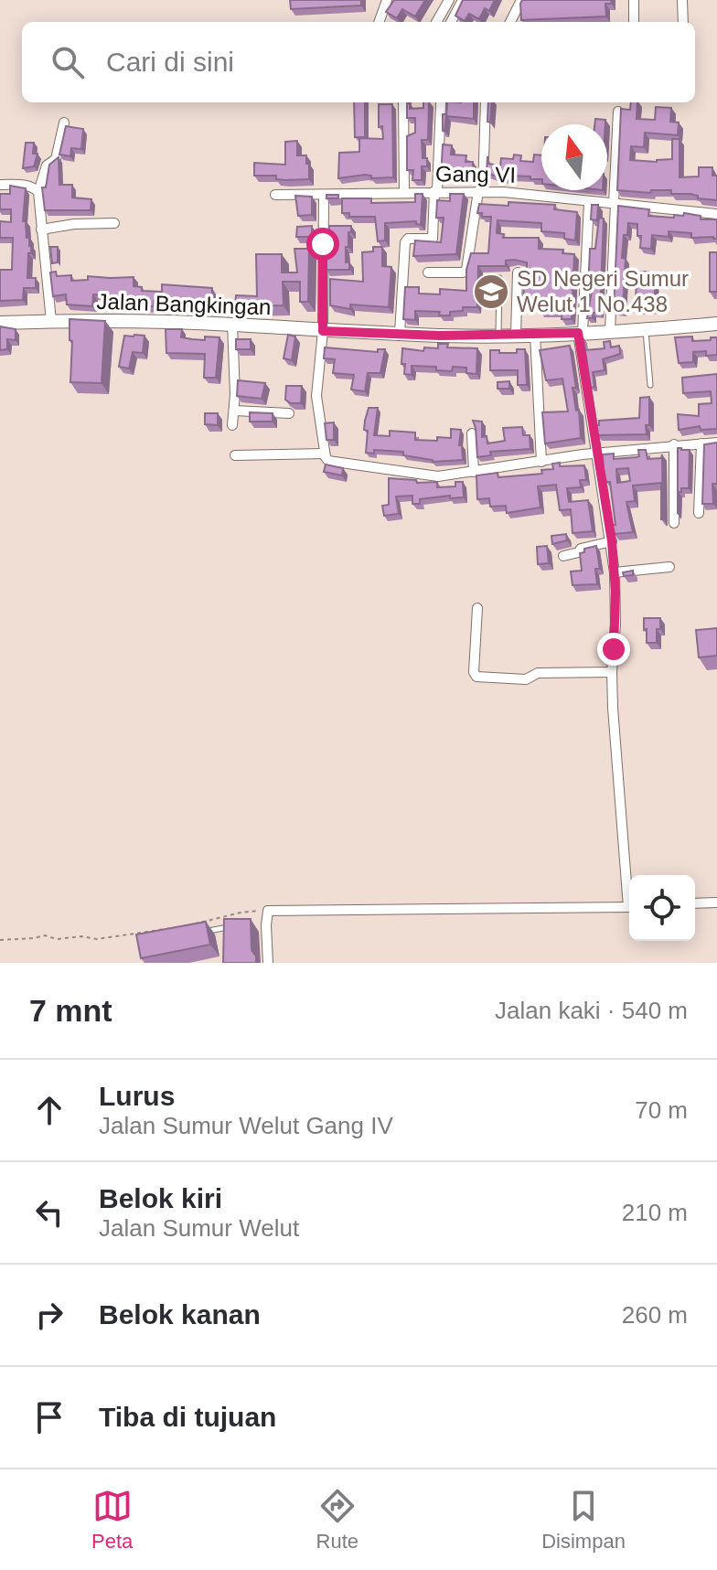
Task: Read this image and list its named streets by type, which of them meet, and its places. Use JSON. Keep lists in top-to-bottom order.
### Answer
{
  "streets": {
    "street": ["Gang VI", "Jalan Bangkingan"]
  },
  "places": {
    "school or university": ["SD Negeri Sumur Welut 1 No.438"]
  },
  "north": "top",
  "page": {
    "search": "Cari di sini",
    "heading": ["7 mnt", "Jalan kaki · 540 m"],
    "list": [
      ["Lurus", "Jalan Sumur Welut Gang IV", "70 m"],
      ["Belok kiri", "Jalan Sumur Welut", "210 m"],
      ["Belok kanan", "260 m"],
      "Tiba di tujuan"
    ],
    "nav": ["Peta", "Rute", "Disimpan"]
  }
}
